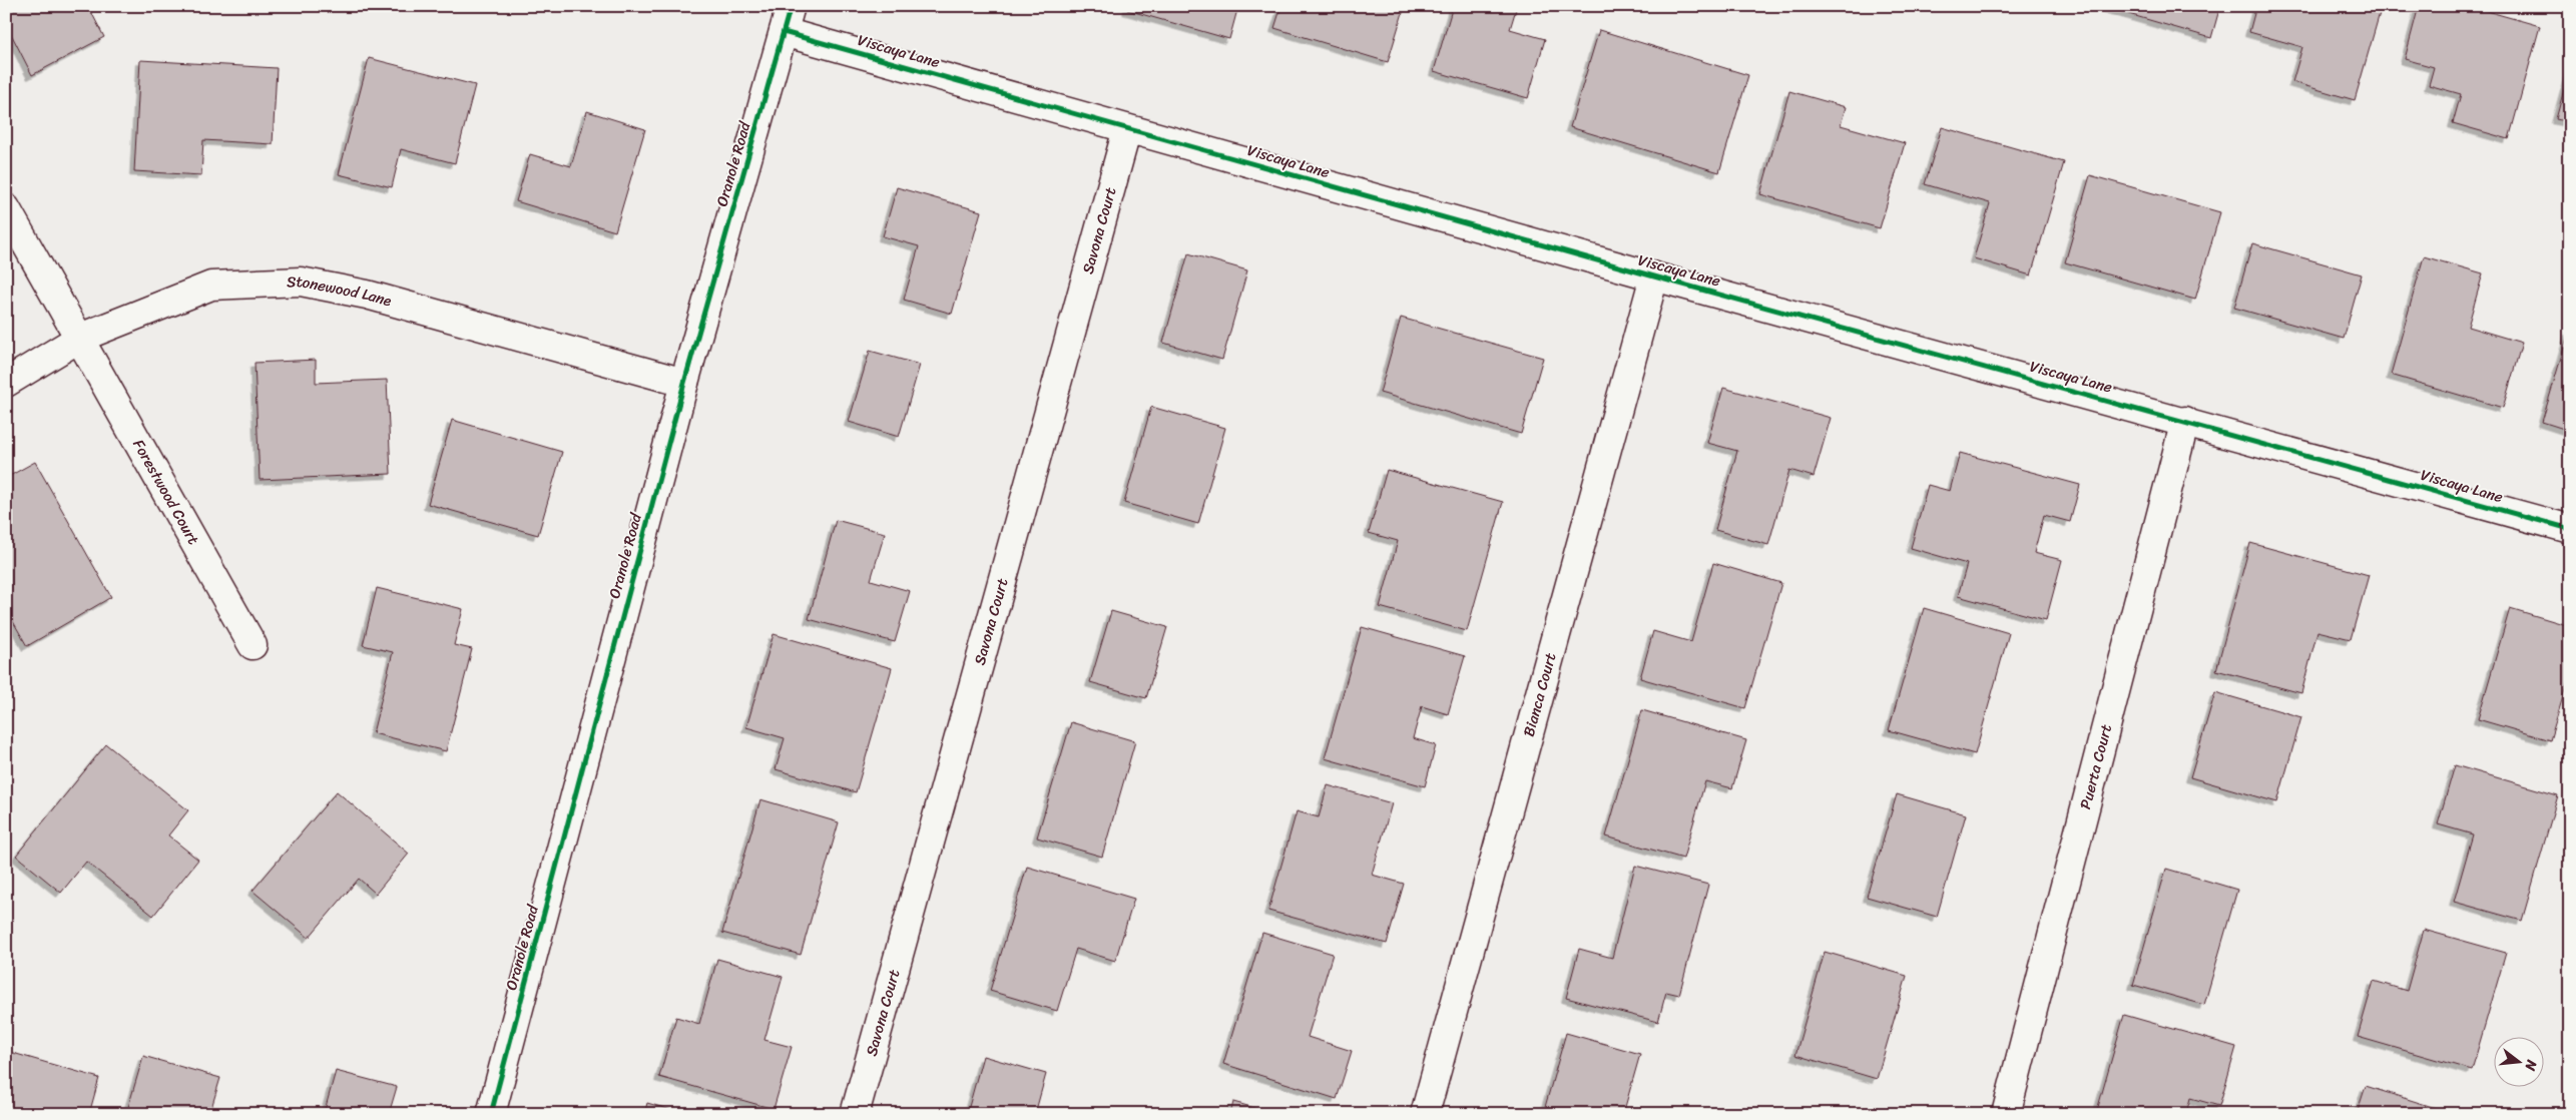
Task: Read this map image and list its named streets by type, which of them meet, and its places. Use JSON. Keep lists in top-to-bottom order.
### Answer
{
  "streets": {
    "street": [
      "Viscaya Lane",
      "Oranole Road",
      "Savona Court",
      "Stonewood Lane",
      "Forestwood Court",
      "Bianca Court",
      "Puerta Court"
    ]
  },
  "crossings": [
    ["Viscaya Lane", "Oranole Road"],
    ["Viscaya Lane", "Savona Court"],
    ["Viscaya Lane", "Bianca Court"],
    ["Viscaya Lane", "Puerta Court"],
    ["Oranole Road", "Stonewood Lane"],
    ["Stonewood Lane", "Forestwood Court"]
  ],
  "north": "right"
}
